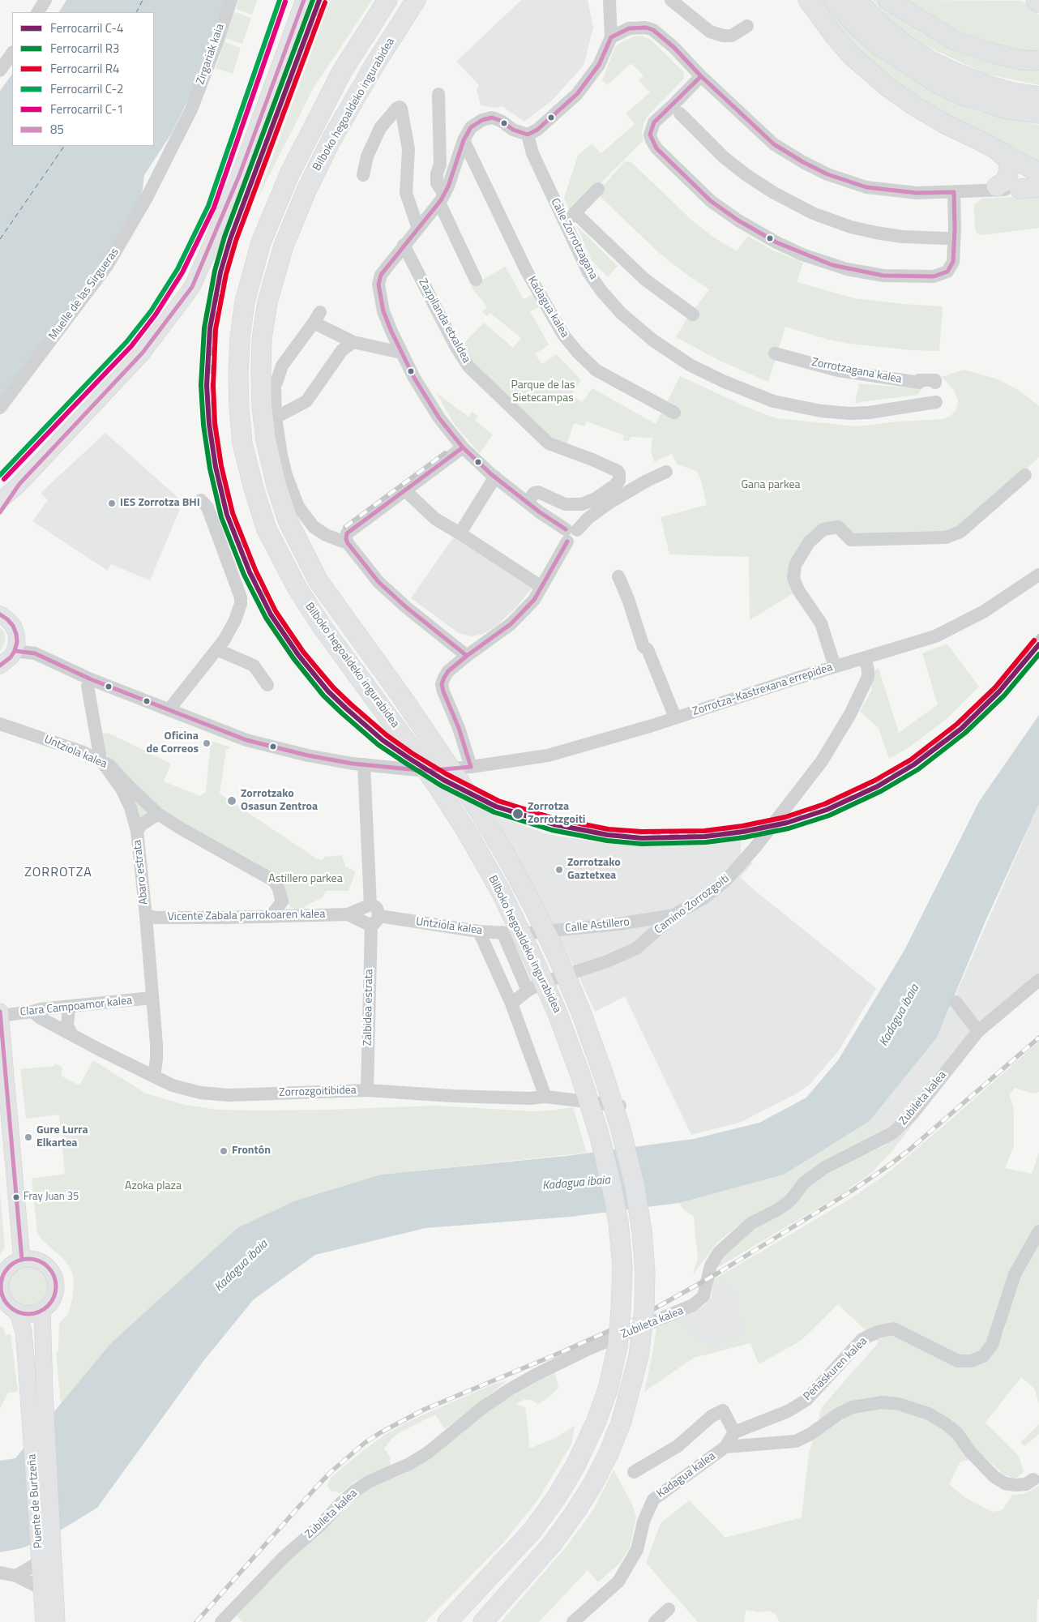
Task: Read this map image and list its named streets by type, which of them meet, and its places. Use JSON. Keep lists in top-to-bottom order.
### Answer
{
  "streets": {
    "highway": ["Bilboko hegoaldeko ingurabidea"],
    "main road": ["Puente de Burtzeña"],
    "street": [
      "Zirgariak kaia",
      "Calle Zorrotzagana",
      "Muelle de las Sirgueras",
      "Kadagua kalea",
      "Zazpilanda etxaldea",
      "Zorrotzagana kalea",
      "Zorrotza-Kastrexana errepidea",
      "Untziola kalea",
      "Abaro estrata",
      "Camino Zorrozgoiti",
      "Vicente Zabala parrokoaren kalea",
      "Calle Astillero",
      "Clara Campoamor kalea",
      "Zalbidea estrata",
      "Zorrozgoitibidea",
      "Zubileta kalea",
      "Peñaskuren kalea"
    ]
  },
  "crossings": [
    ["Zirgariak kaia", "Muelle de las Sirgueras"],
    ["Zorrotza-Kastrexana errepidea", "Abaro estrata"],
    ["Zorrotza-Kastrexana errepidea", "Camino Zorrozgoiti"],
    ["Untziola kalea", "Abaro estrata"],
    ["Untziola kalea", "Vicente Zabala parrokoaren kalea"],
    ["Untziola kalea", "Calle Astillero"],
    ["Untziola kalea", "Zalbidea estrata"],
    ["Abaro estrata", "Vicente Zabala parrokoaren kalea"],
    ["Abaro estrata", "Clara Campoamor kalea"],
    ["Abaro estrata", "Zorrozgoitibidea"],
    ["Camino Zorrozgoiti", "Calle Astillero"],
    ["Clara Campoamor kalea", "Zorrozgoitibidea"],
    ["Zalbidea estrata", "Zorrozgoitibidea"]
  ],
  "districts": ["ZORROTZA"],
  "water": ["Kadagua ibaia"],
  "parks": [
    "Parque de las Sietecampas",
    "Gana parkea",
    "Astillero parkea",
    "Azoka plaza"
  ],
  "places": [
    "IES Zorrotza BHI",
    "Oficina de Correos",
    "Zorrotzako Osasun Zentroa",
    "Zorrotza Zorrotzgoiti",
    "Zorrotzako Gaztetxea",
    "Gure Lurra Elkartea",
    "Frontón",
    "Fray Juan 35"
  ],
  "lines": [
    "rail line C-4",
    "rail line R3",
    "rail line C-2",
    "transit line 85",
    "rail line C-1",
    "rail line R4"
  ],
  "legend": [
    "Ferrocarril C-4",
    "Ferrocarril R3",
    "Ferrocarril R4",
    "Ferrocarril C-2",
    "Ferrocarril C-1",
    "85"
  ]
}
